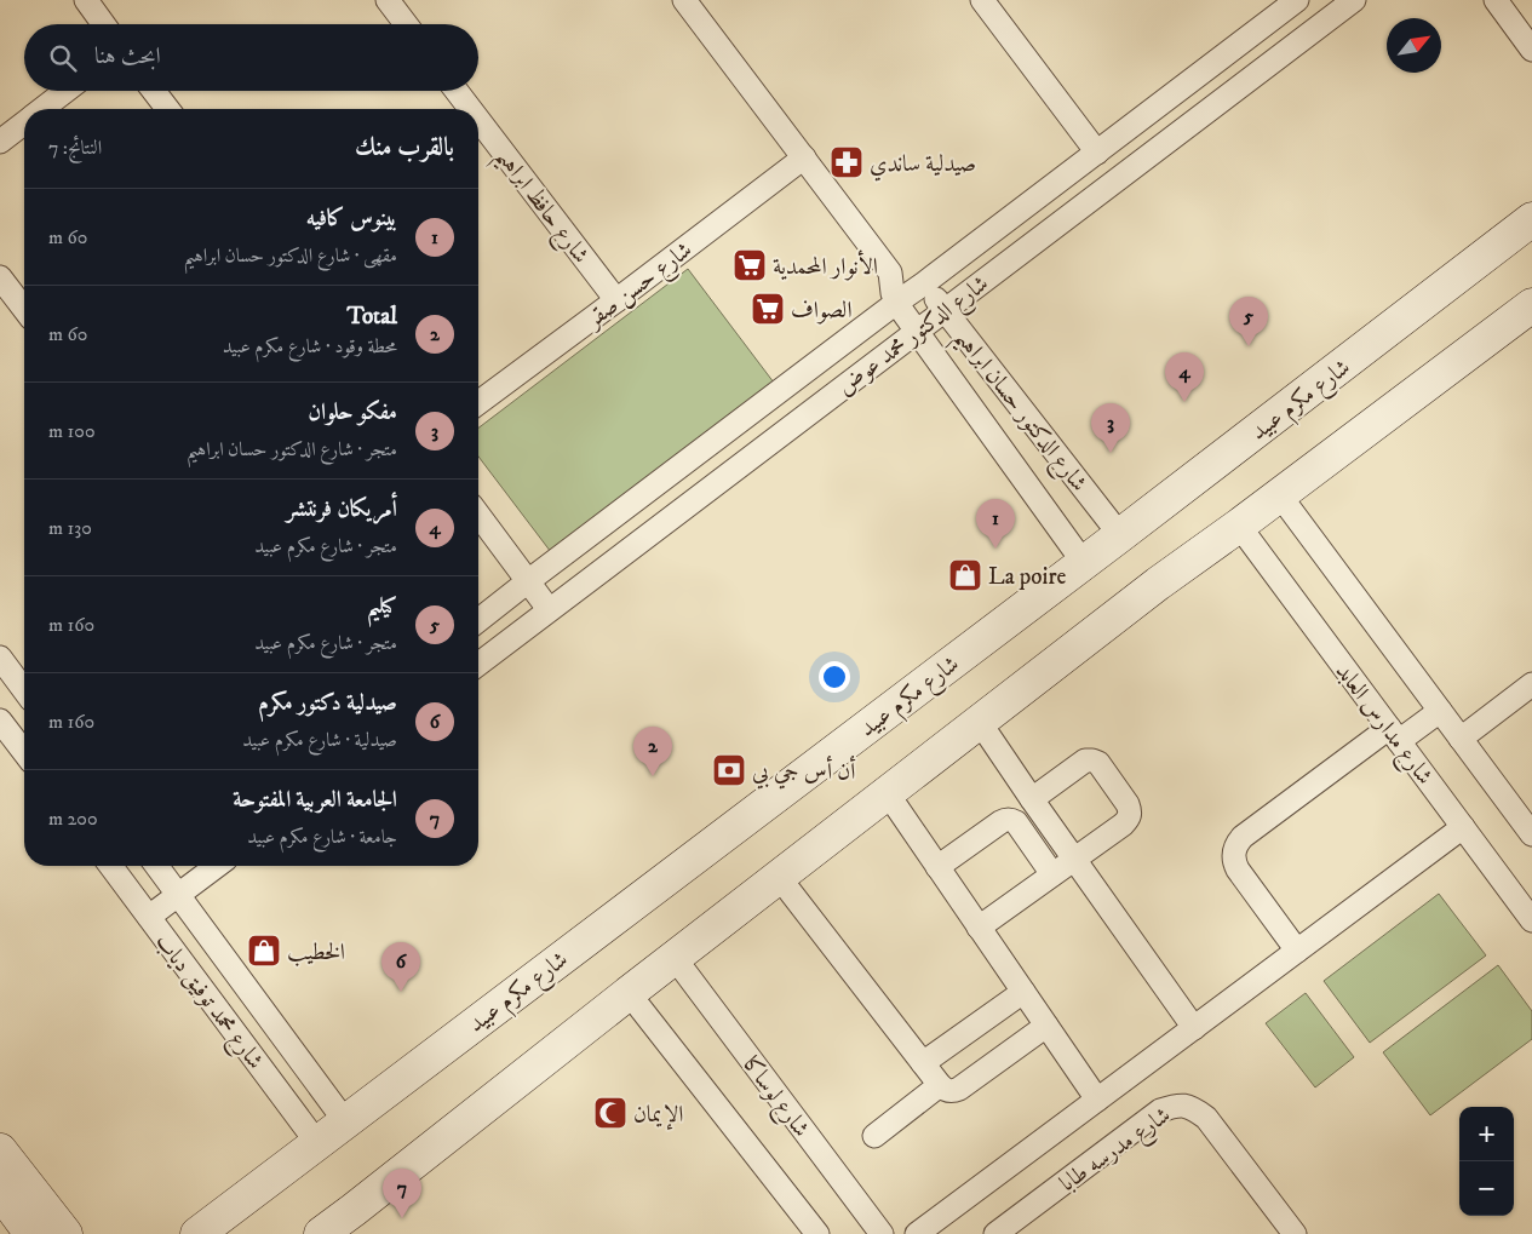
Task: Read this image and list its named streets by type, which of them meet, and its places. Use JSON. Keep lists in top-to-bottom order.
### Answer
{
  "streets": {
    "street": [
      "شارع حافظ ابراهيم",
      "شارع حسن صقر",
      "شارع الدكتور محمد عوض",
      "شارع مكرم عبيد",
      "شارع الدكتور حسان ابراهيم",
      "شارع مدارس العابد",
      "شارع محمد توفيق دياب",
      "شارع لوساكا",
      "شارع مدرسه طابا"
    ]
  },
  "crossings": [
    ["شارع حافظ ابراهيم", "شارع حسن صقر"],
    ["شارع حسن صقر", "شارع الدكتور حسان ابراهيم"],
    ["شارع الدكتور محمد عوض", "شارع الدكتور حسان ابراهيم"],
    ["شارع مكرم عبيد", "شارع الدكتور حسان ابراهيم"],
    ["شارع مكرم عبيد", "شارع محمد توفيق دياب"]
  ],
  "places": {
    "pharmacy": ["صيدلية ساندي"],
    "supermarket": ["الأنوار المحمدية", "الصواف"],
    "shop": ["La poire", "الخطيب"],
    "bank": ["أن أس جي بي"],
    "mosque": ["الإيمان"]
  },
  "north": "top right",
  "page": {
    "search": "ابحث هنا",
    "heading": ["بالقرب منك", "النتائج: 7"],
    "list": [
      {
        "mark": "1",
        "name": "بينوس كافيه",
        "note": "مقهى · شارع الدكتور حسان ابراهيم",
        "value": "60 m"
      },
      {
        "mark": "2",
        "name": "Total",
        "note": "محطة وقود · شارع مكرم عبيد",
        "value": "60 m"
      },
      {
        "mark": "3",
        "name": "مفكو حلوان",
        "note": "متجر · شارع الدكتور حسان ابراهيم",
        "value": "100 m"
      },
      {
        "mark": "4",
        "name": "أمريكان فرنتشر",
        "note": "متجر · شارع مكرم عبيد",
        "value": "130 m"
      },
      {
        "mark": "5",
        "name": "كيليم",
        "note": "متجر · شارع مكرم عبيد",
        "value": "160 m"
      },
      {
        "mark": "6",
        "name": "صيدلية دكتور مكرم",
        "note": "صيدلية · شارع مكرم عبيد",
        "value": "160 m"
      },
      {
        "mark": "7",
        "name": "الجامعة العربية المفتوحة",
        "note": "جامعة · شارع مكرم عبيد",
        "value": "200 m"
      }
    ],
    "pins": [
      "5",
      "4",
      "3",
      "1",
      "2",
      "6",
      "7"
    ],
    "map_buttons": ["+", "−"]
  }
}
